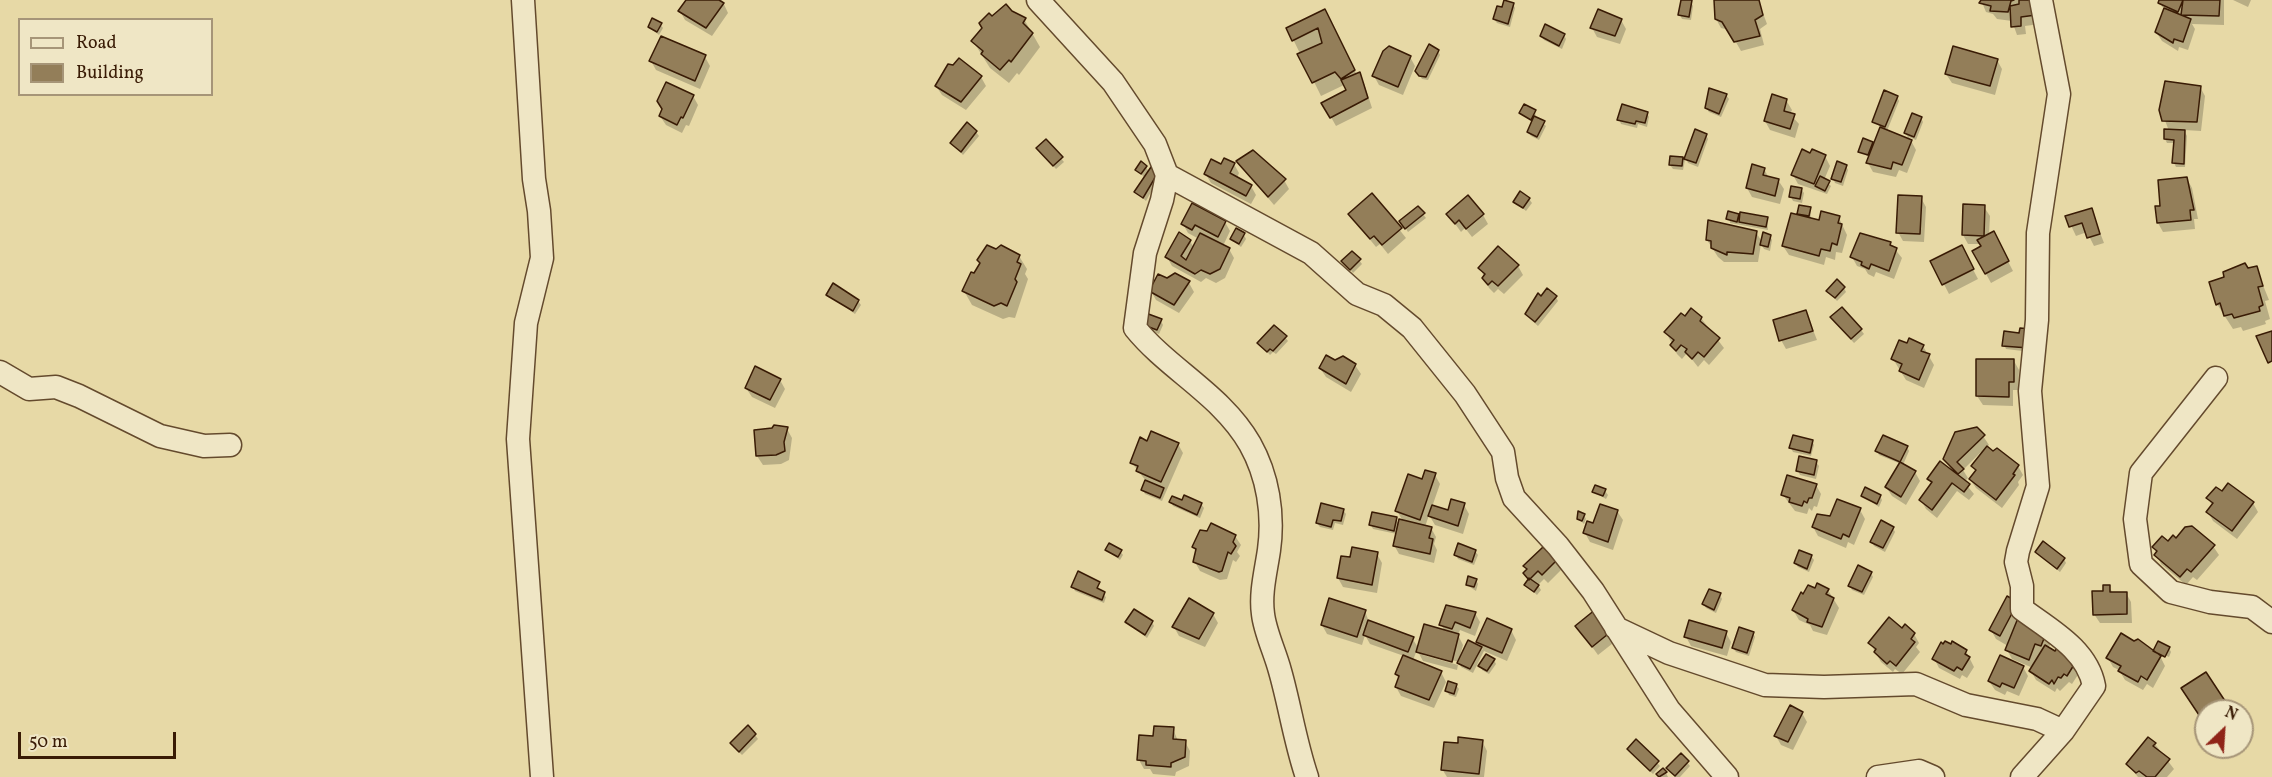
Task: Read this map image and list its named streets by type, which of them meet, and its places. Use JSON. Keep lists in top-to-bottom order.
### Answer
{
  "legend": ["Road", "Building"],
  "scale_bar": "50 m",
  "north": "top right"
}
